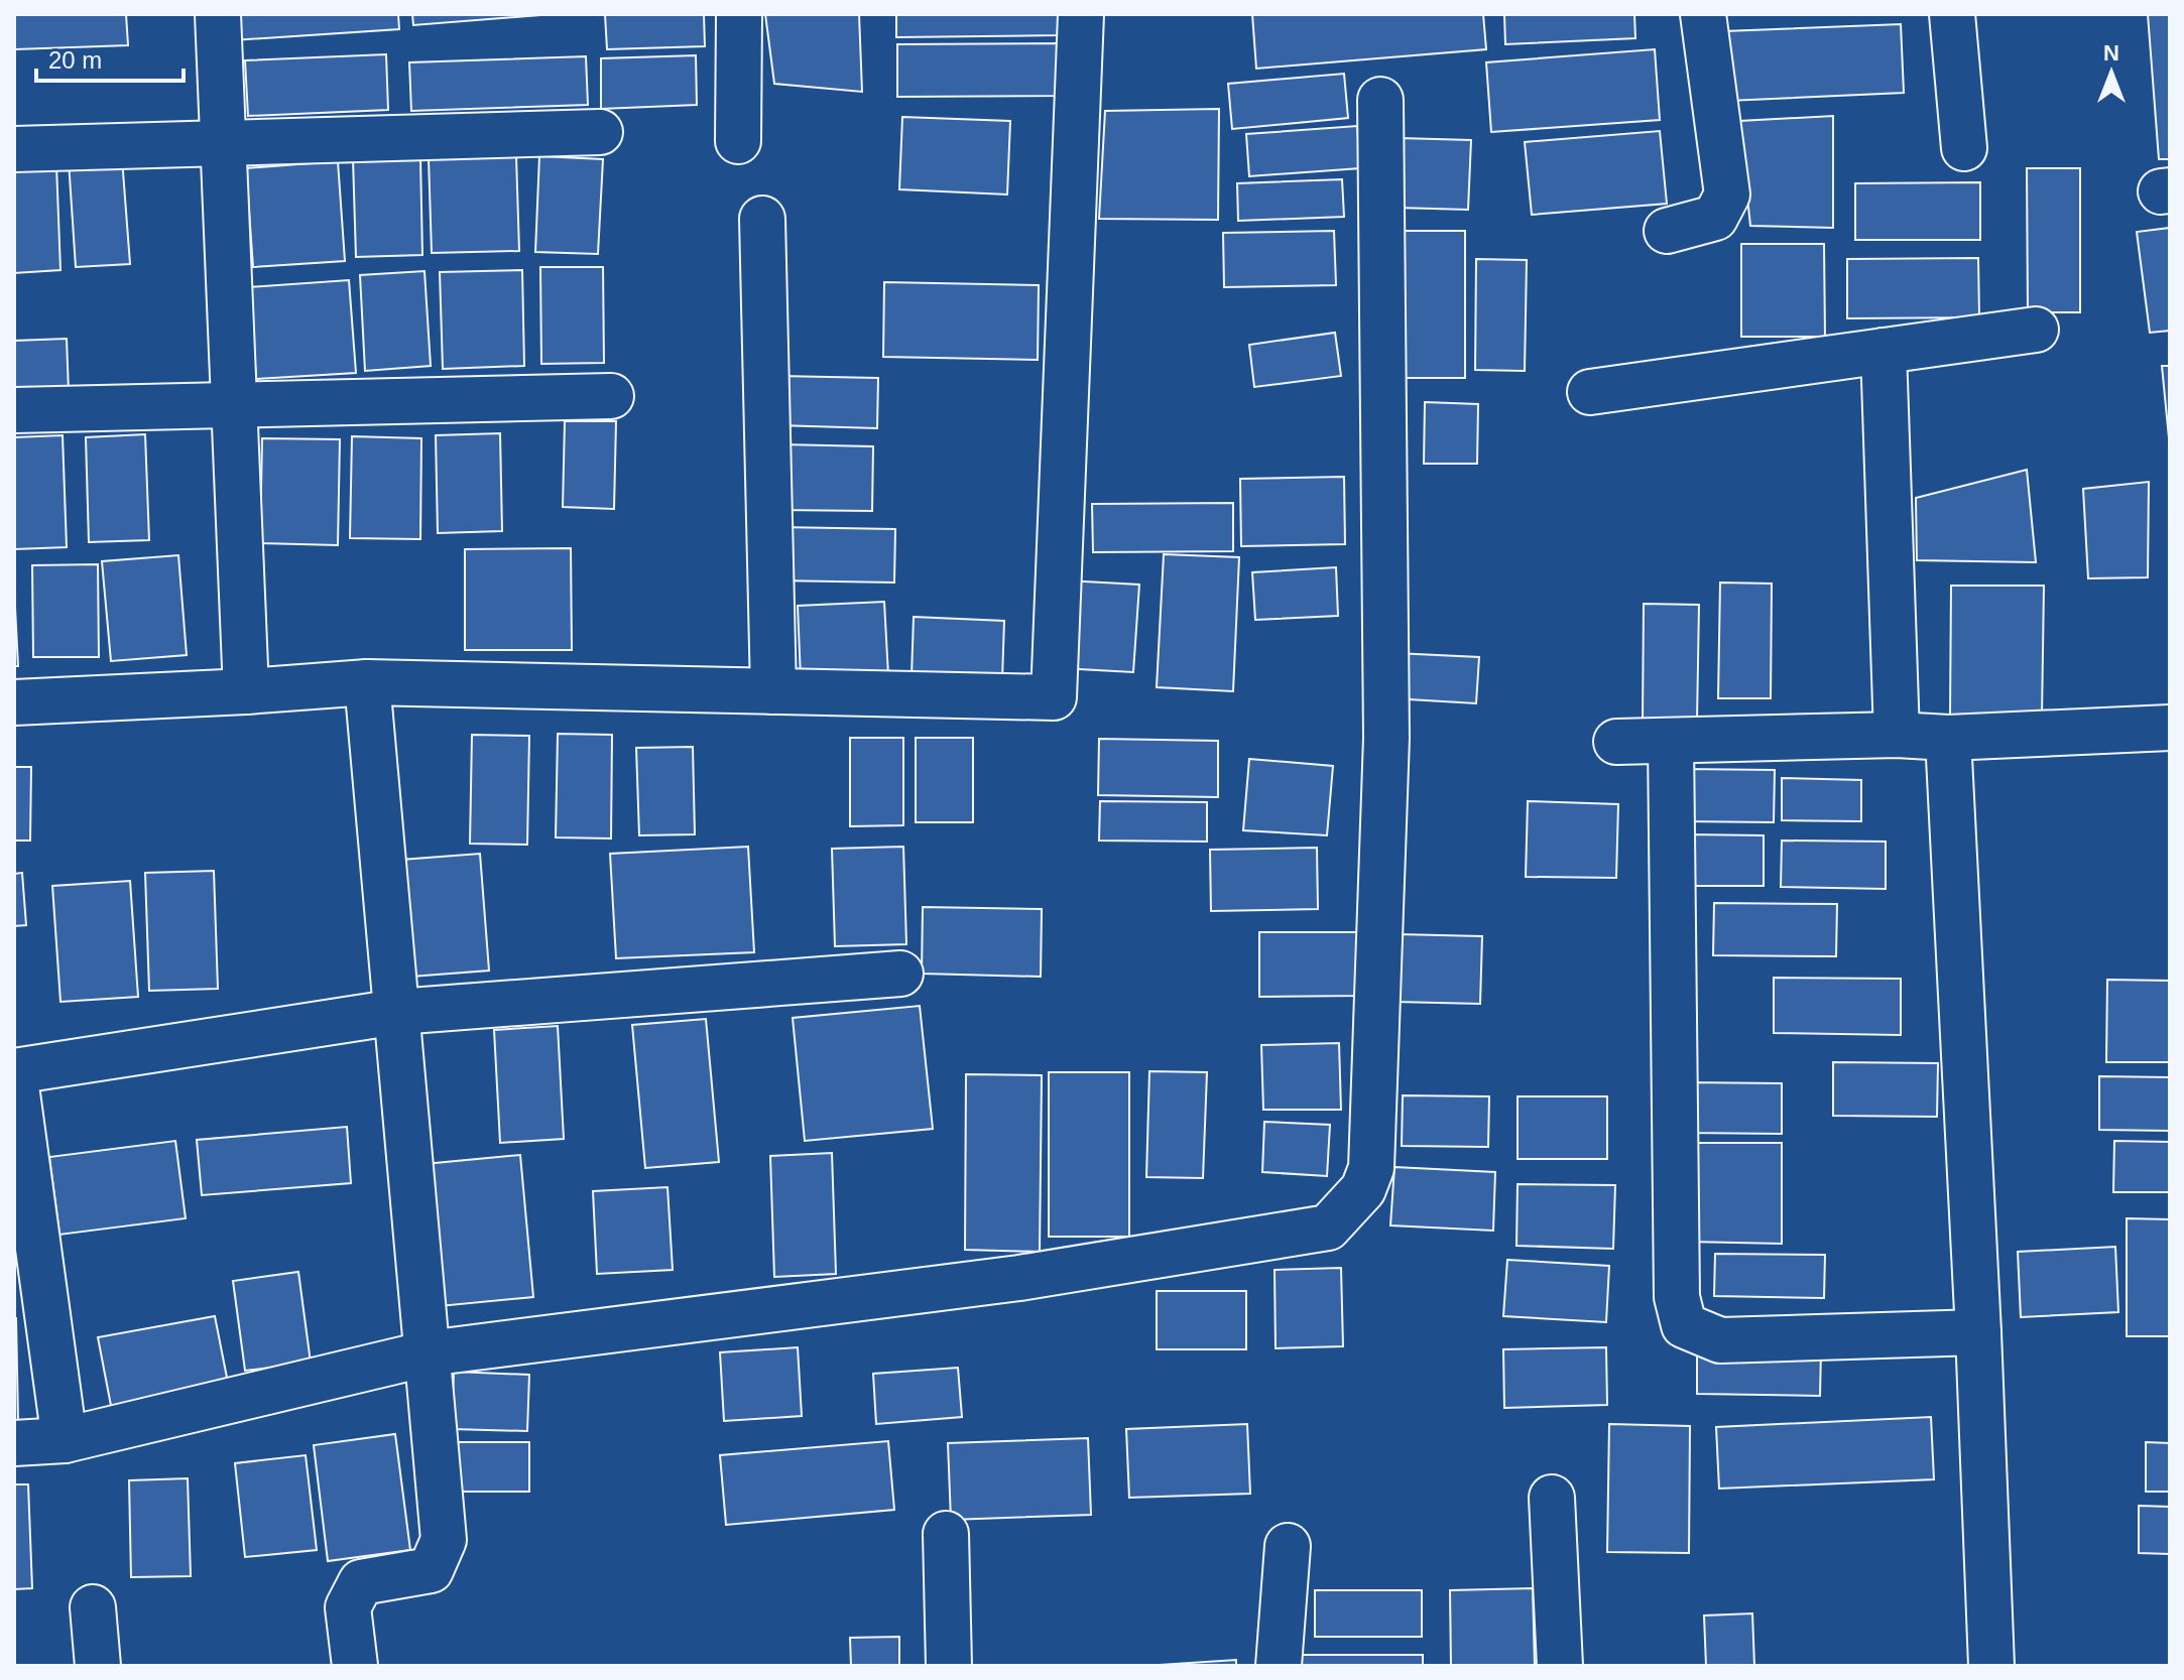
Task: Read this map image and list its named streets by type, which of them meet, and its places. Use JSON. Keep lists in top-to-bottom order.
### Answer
{
  "scale_bar": "20 m",
  "north": "top"
}
